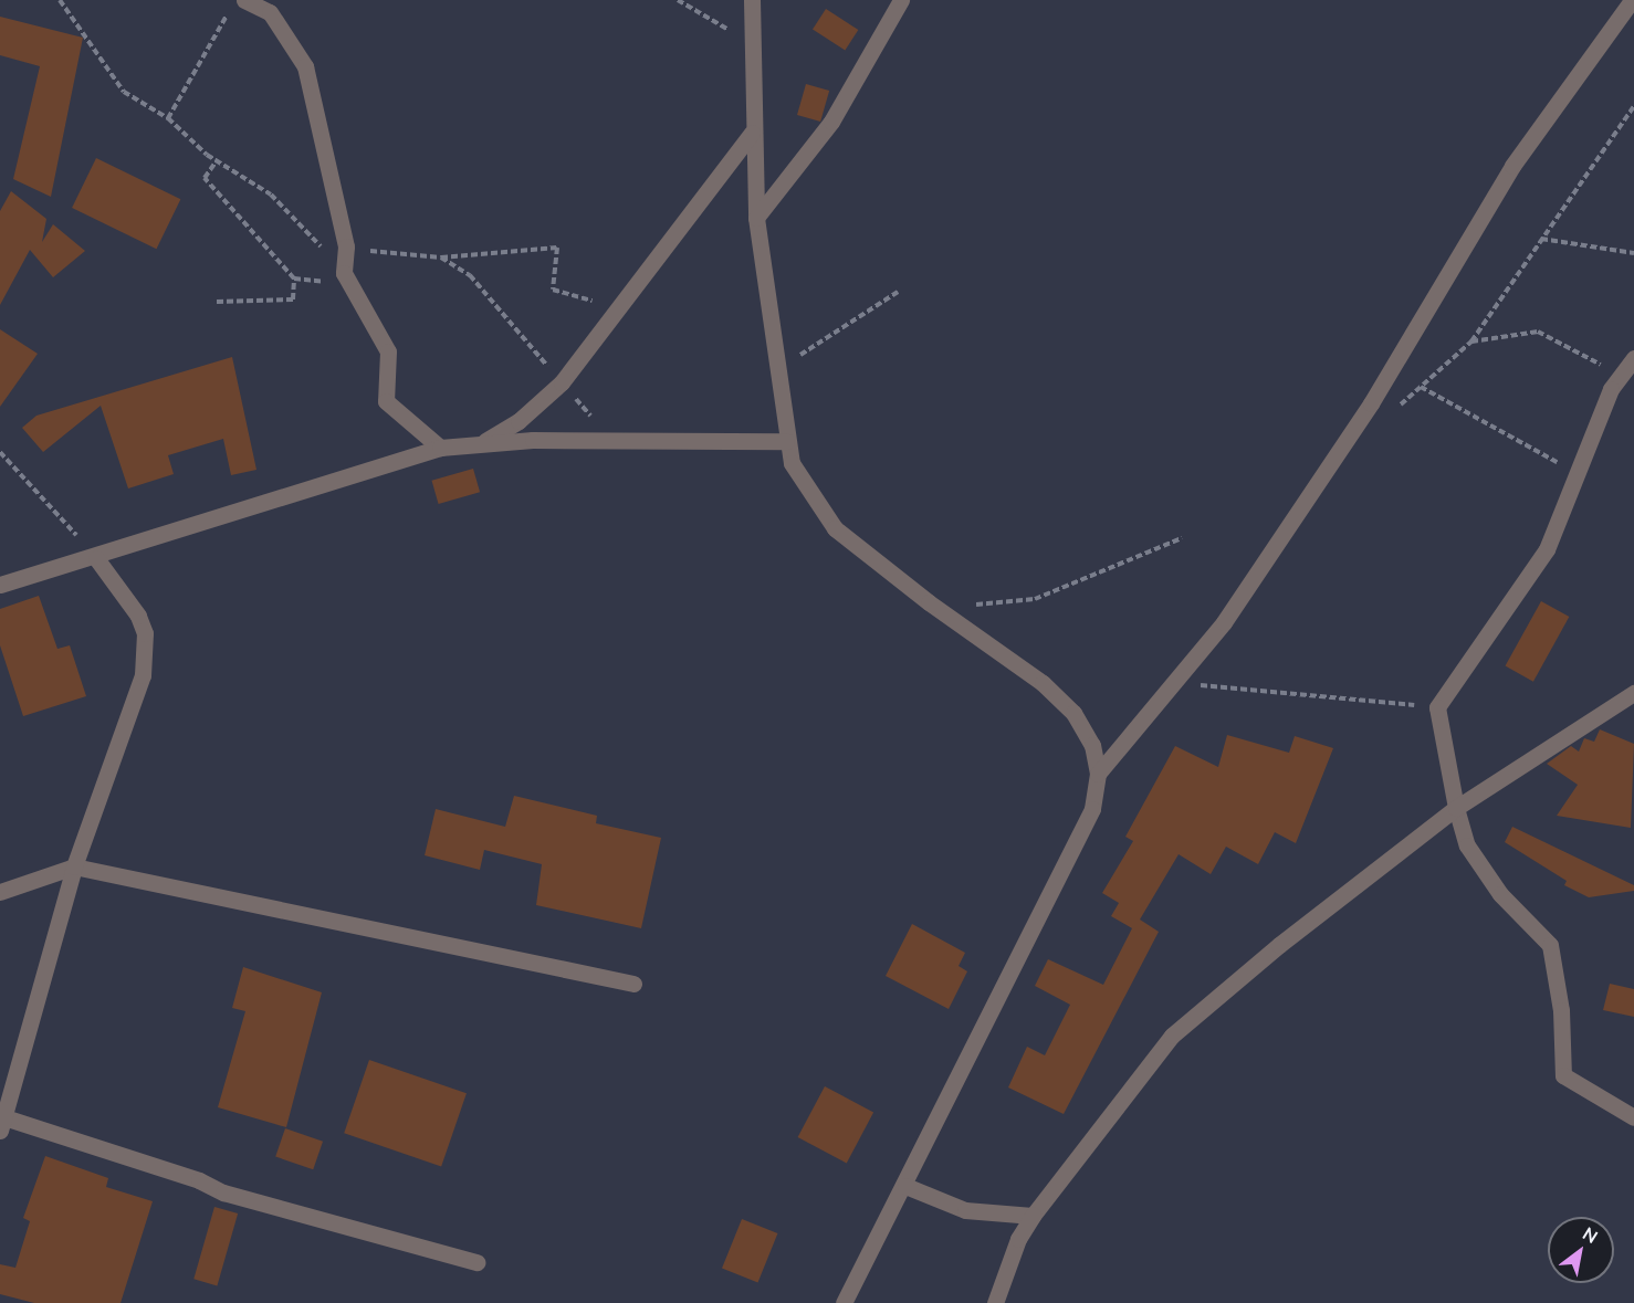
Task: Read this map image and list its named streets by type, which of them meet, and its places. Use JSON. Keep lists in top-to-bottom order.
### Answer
{
  "north": "top right"
}
